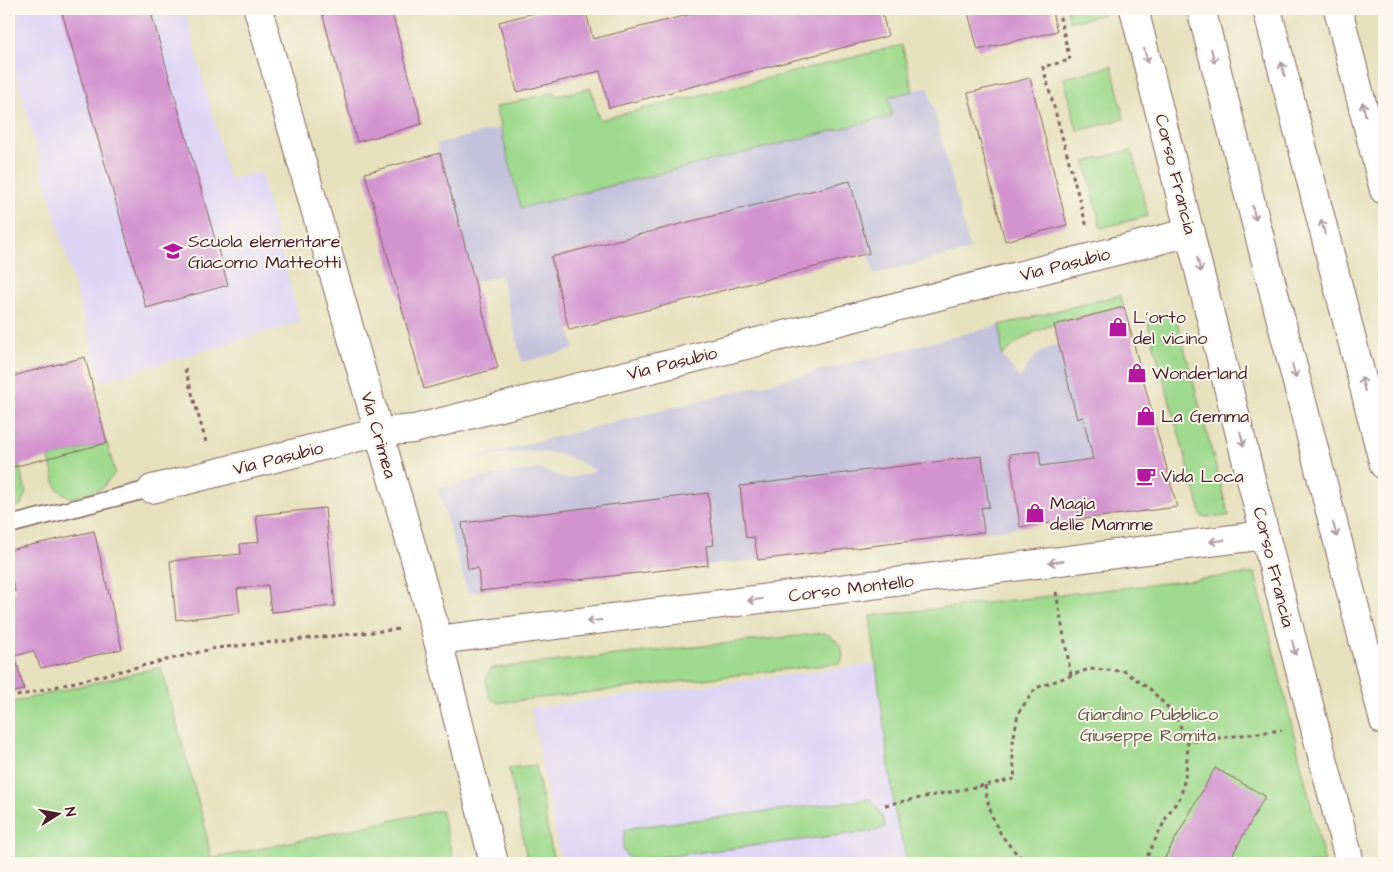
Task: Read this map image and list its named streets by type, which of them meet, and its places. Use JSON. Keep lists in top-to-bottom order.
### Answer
{
  "streets": {
    "street": [
      "Corso Francia",
      "Via Pasubio",
      "Via Crimea",
      "Corso Montello"
    ]
  },
  "crossings": [
    ["Corso Francia", "Via Pasubio"],
    ["Corso Francia", "Corso Montello"],
    ["Via Pasubio", "Via Crimea"],
    ["Via Crimea", "Corso Montello"]
  ],
  "one_way": ["Corso Montello"],
  "parks": ["Giardino Pubblico Giuseppe Romita"],
  "places": {
    "school or university": ["Scuola elementare Giacomo Matteotti"],
    "shop": [
      "L'orto del vicino",
      "Wonderland",
      "La Gemma",
      "Magia delle Mamme"
    ],
    "cafe": ["Vida Loca"]
  },
  "north": "right"
}
